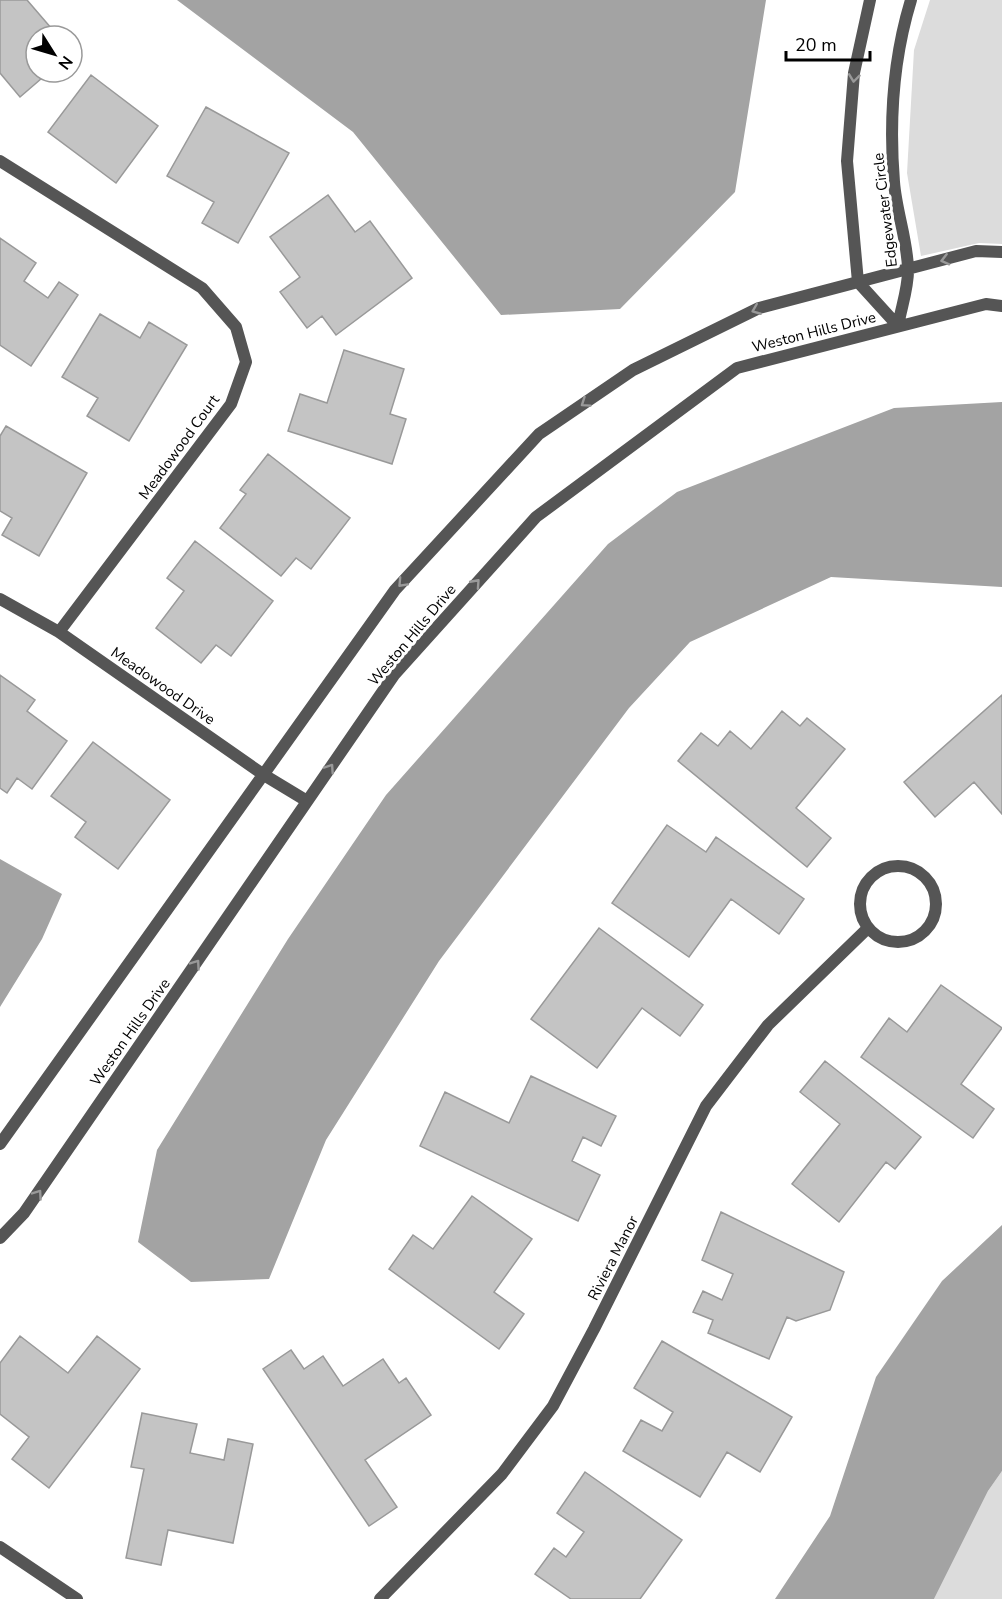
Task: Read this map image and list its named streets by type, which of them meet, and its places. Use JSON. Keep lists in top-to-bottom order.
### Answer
{
  "streets": {
    "street": [
      "Edgewater Circle",
      "Weston Hills Drive",
      "Meadowood Court",
      "Meadowood Drive",
      "Riviera Manor"
    ]
  },
  "crossings": [
    ["Edgewater Circle", "Weston Hills Drive"],
    ["Weston Hills Drive", "Meadowood Drive"],
    ["Meadowood Court", "Meadowood Drive"]
  ],
  "scale_bar": "20 m",
  "north": "bottom right"
}
